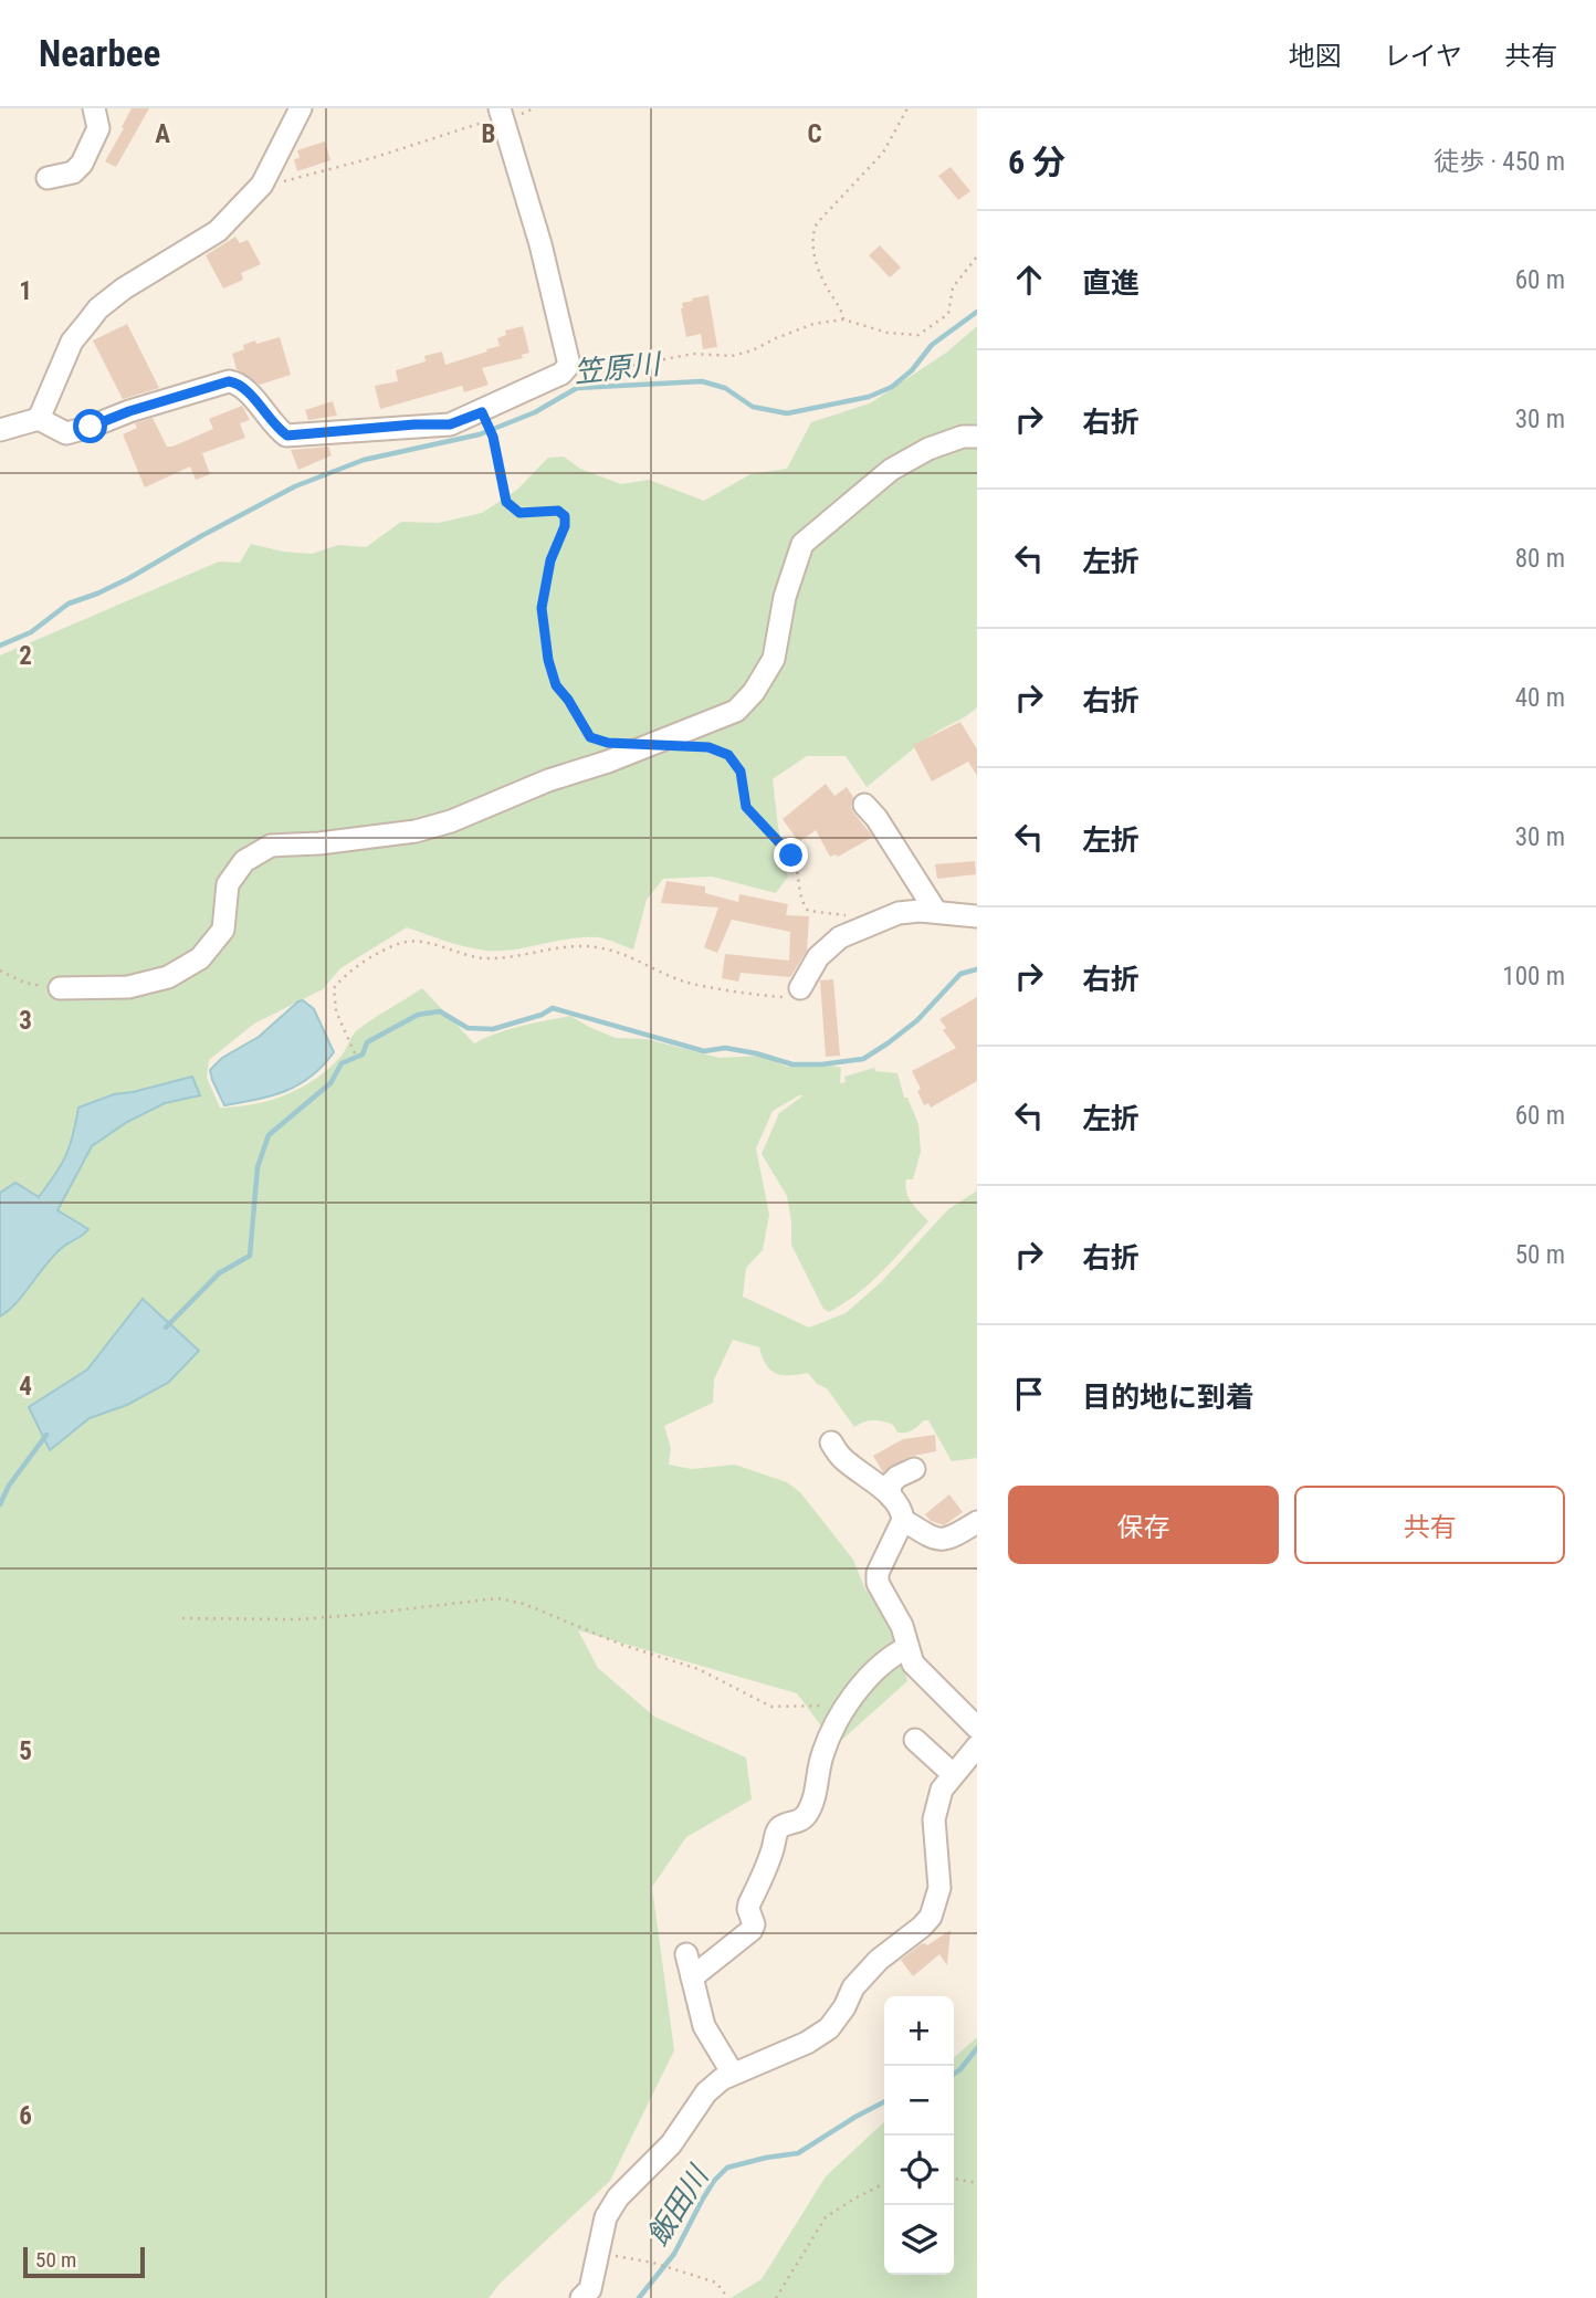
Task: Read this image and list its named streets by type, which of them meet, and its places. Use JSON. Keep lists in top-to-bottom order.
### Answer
{
  "water": ["笠原川", "飯田川"],
  "scale_bar": "50 m",
  "page": {
    "header": "Nearbee",
    "nav": ["地図", "レイヤ", "共有"],
    "heading": ["6 分", "徒歩 · 450 m"],
    "list": [
      ["直進", "60 m"],
      ["右折", "30 m"],
      ["左折", "80 m"],
      ["右折", "40 m"],
      ["左折", "30 m"],
      ["右折", "100 m"],
      ["左折", "60 m"],
      ["右折", "50 m"],
      "目的地に到着"
    ],
    "buttons": ["保存", "共有"],
    "map_buttons": ["+", "−"],
    "scale": "50 m"
  },
  "grid": {
    "columns": ["A", "B", "C"],
    "rows": [
      "1",
      "2",
      "3",
      "4",
      "5",
      "6"
    ]
  }
}
